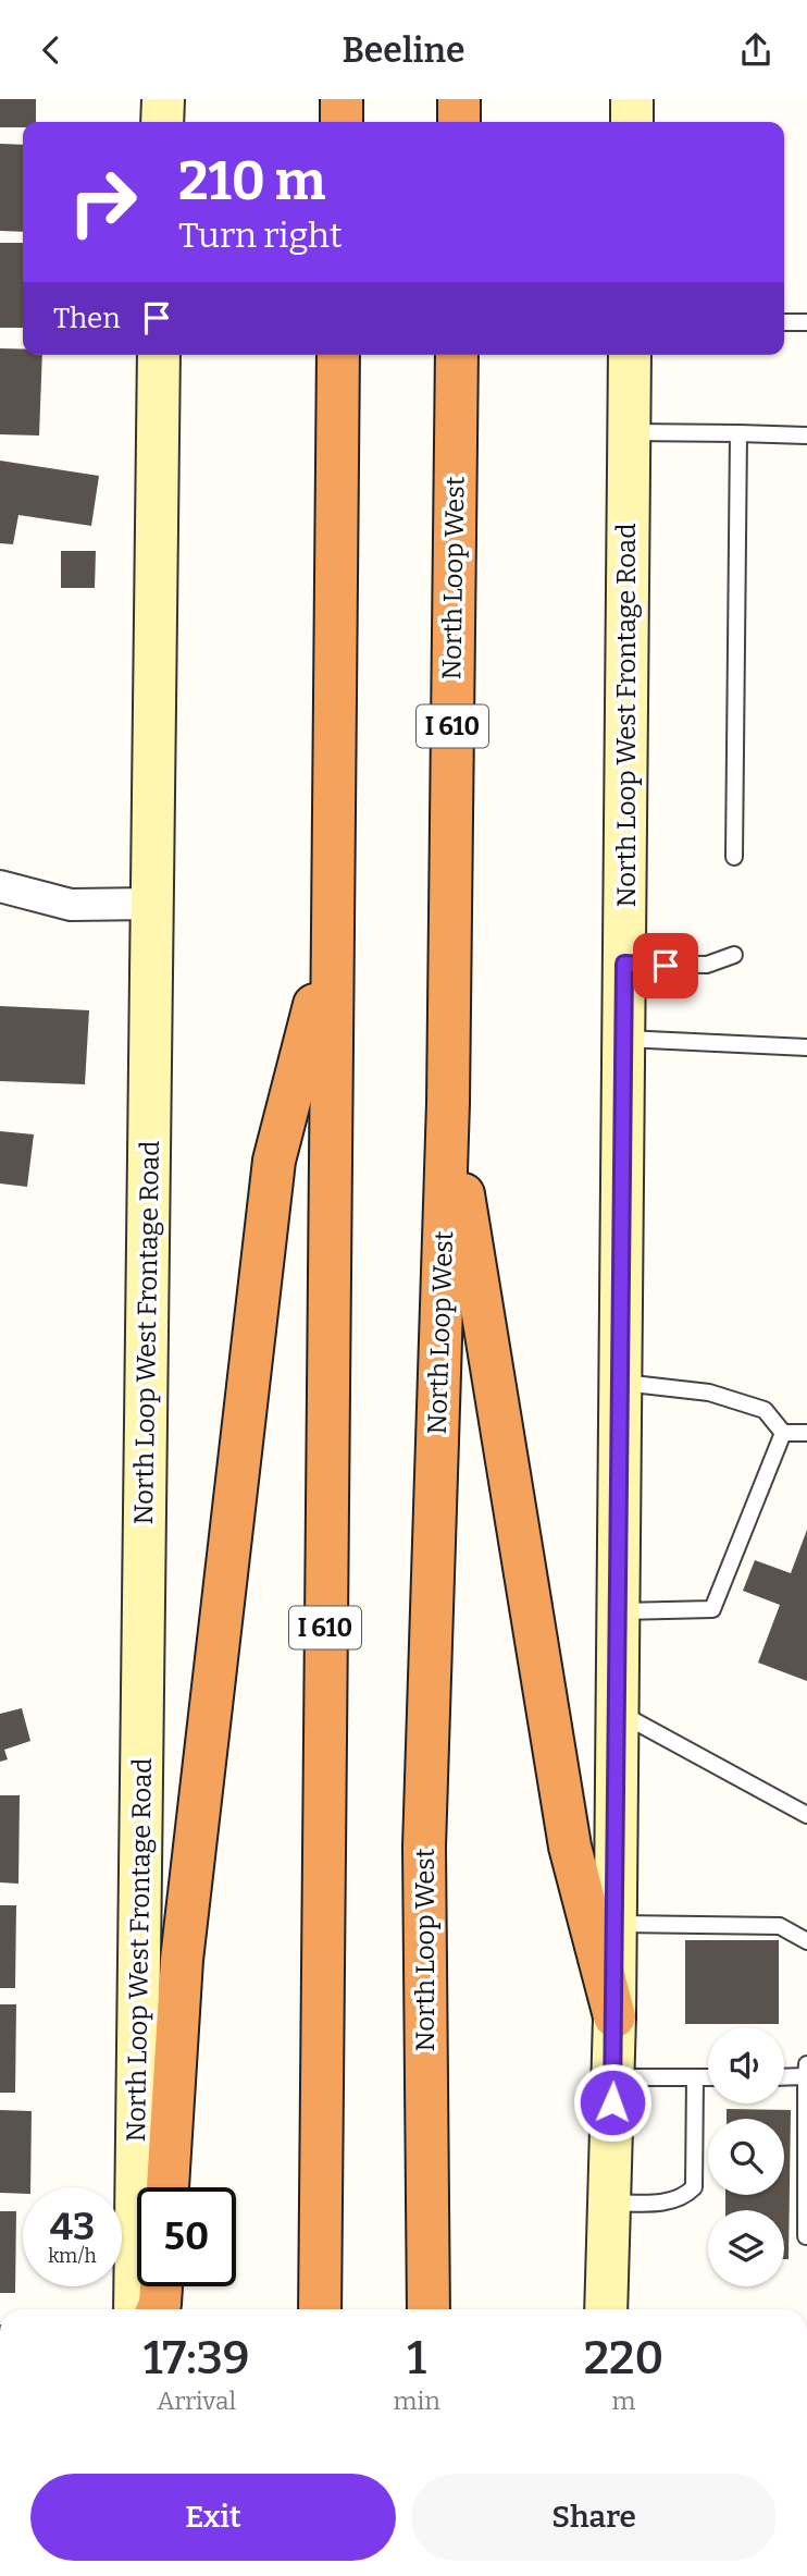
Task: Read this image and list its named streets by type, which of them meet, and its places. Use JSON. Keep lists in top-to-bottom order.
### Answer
{
  "streets": {
    "highway": ["North Loop West", "I 610"],
    "main road": ["North Loop West Frontage Road"]
  },
  "page": {
    "header": "Beeline",
    "turn": ["210 m", "Turn right"],
    "then": "Then",
    "speed": "43 km/h",
    "limit": "50",
    "eta": [
      "17:39",
      "Arrival",
      "1",
      "min",
      "220",
      "m"
    ],
    "buttons": ["Exit", "Share"]
  }
}
